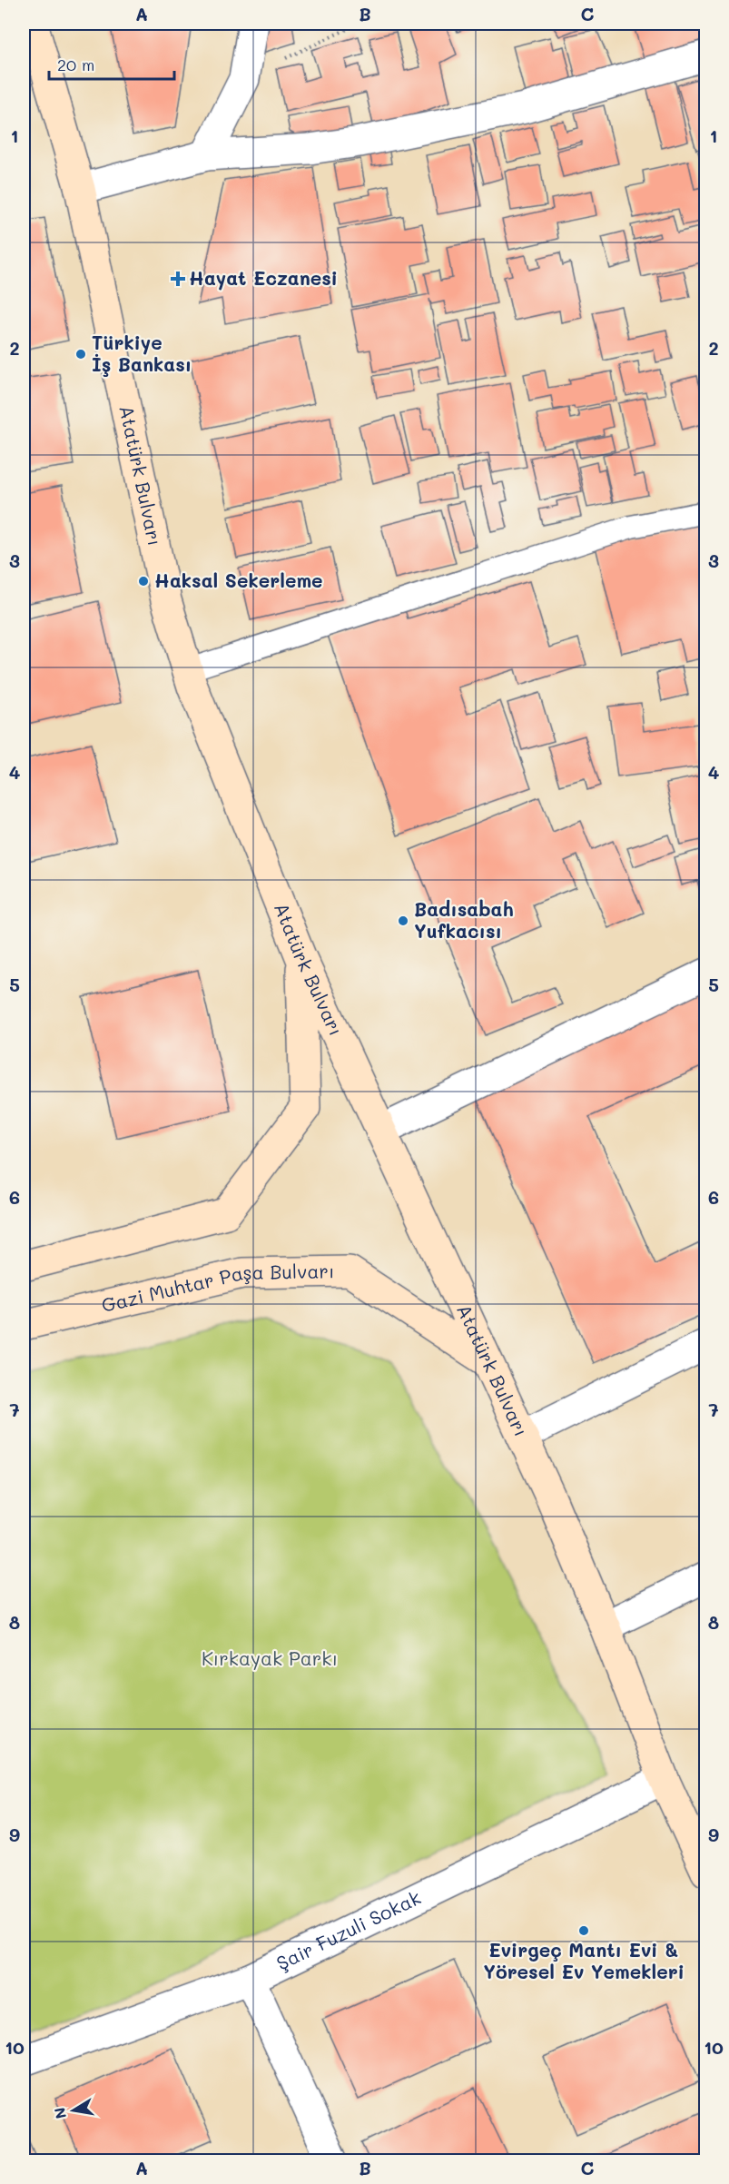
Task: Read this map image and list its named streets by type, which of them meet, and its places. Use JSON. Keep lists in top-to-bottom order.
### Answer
{
  "streets": {
    "main road": ["Atatürk Bulvarı", "Gazi Muhtar Paşa Bulvarı"],
    "street": ["Şair Fuzuli Sokak"]
  },
  "crossings": [
    ["Atatürk Bulvarı", "Gazi Muhtar Paşa Bulvarı"],
    ["Atatürk Bulvarı", "Şair Fuzuli Sokak"]
  ],
  "parks": ["Kırkayak Parkı"],
  "places": {
    "health": ["Hayat Eczanesi"],
    "other": [
      "Türkiye İş Bankası",
      "Haksal Sekerleme",
      "Badısabah Yufkacısı",
      "Evirgeç Mantı Evi & Yöresel Ev Yemekleri"
    ]
  },
  "scale_bar": "20 m",
  "north": "left",
  "grid": {
    "columns": ["A", "B", "C"],
    "rows": [
      "1",
      "2",
      "3",
      "4",
      "5",
      "6",
      "7",
      "8",
      "9",
      "10"
    ]
  }
}
